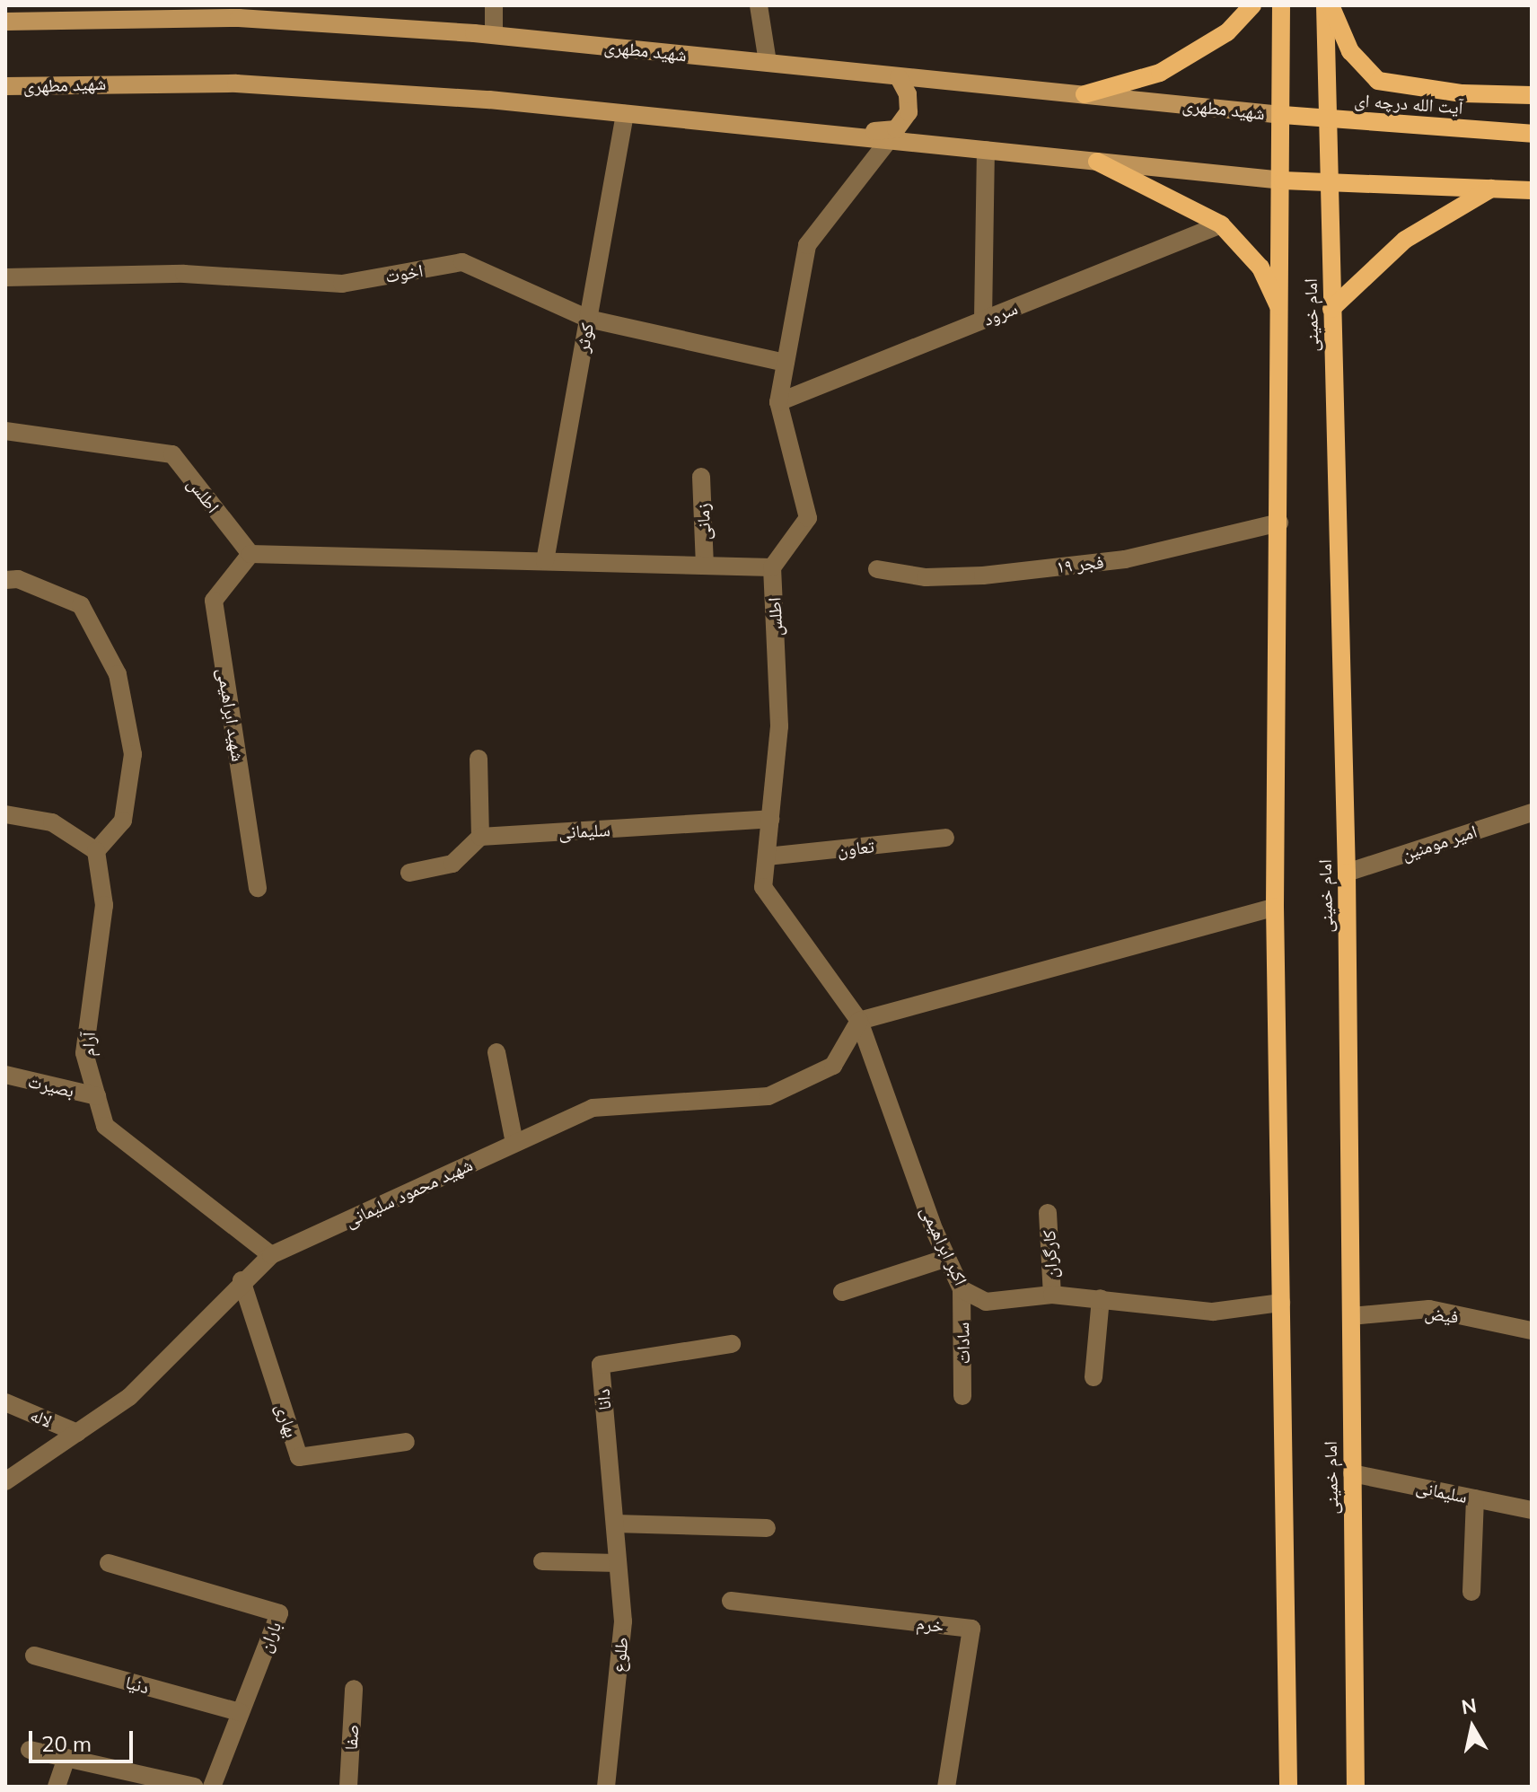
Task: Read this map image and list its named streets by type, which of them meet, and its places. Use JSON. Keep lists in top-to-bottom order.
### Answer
{
  "streets": {
    "main road": ["شهید مطهری", "آیت الله درچه ای", "امام خمینی"],
    "street": [
      "اخوت",
      "سرود",
      "کوثر",
      "اطلس",
      "زمانی",
      "فجر ۱۹",
      "شهید ابراهیمی",
      "سلیمانی",
      "امیر مومنین",
      "تعاون",
      "آرام",
      "بصیرت",
      "شهید محمود سلیمانی",
      "اکبر ابراهیمی",
      "کارگران",
      "فیض",
      "سادات",
      "دانا",
      "لاله",
      "بهاری",
      "خرم",
      "باران",
      "طلوع",
      "دنیا",
      "صفا"
    ]
  },
  "crossings": [
    ["شهید مطهری", "آیت الله درچه ای"],
    ["شهید مطهری", "امام خمینی"],
    ["شهید مطهری", "کوثر"],
    ["آیت الله درچه ای", "امام خمینی"],
    ["اخوت", "کوثر"],
    ["امام خمینی", "فجر ۱۹"],
    ["امام خمینی", "سلیمانی"],
    ["امام خمینی", "امیر مومنین"],
    ["امام خمینی", "اکبر ابراهیمی"],
    ["امام خمینی", "فیض"],
    ["اطلس", "شهید ابراهیمی"],
    ["اطلس", "سلیمانی"],
    ["اطلس", "تعاون"],
    ["اطلس", "شهید محمود سلیمانی"],
    ["اطلس", "اکبر ابراهیمی"],
    ["آرام", "بصیرت"],
    ["آرام", "شهید محمود سلیمانی"],
    ["شهید محمود سلیمانی", "اکبر ابراهیمی"],
    ["شهید محمود سلیمانی", "لاله"],
    ["شهید محمود سلیمانی", "بهاری"],
    ["اکبر ابراهیمی", "کارگران"],
    ["اکبر ابراهیمی", "سادات"],
    ["دانا", "طلوع"],
    ["باران", "دنیا"]
  ],
  "scale_bar": "20 m",
  "north": "top"
}
